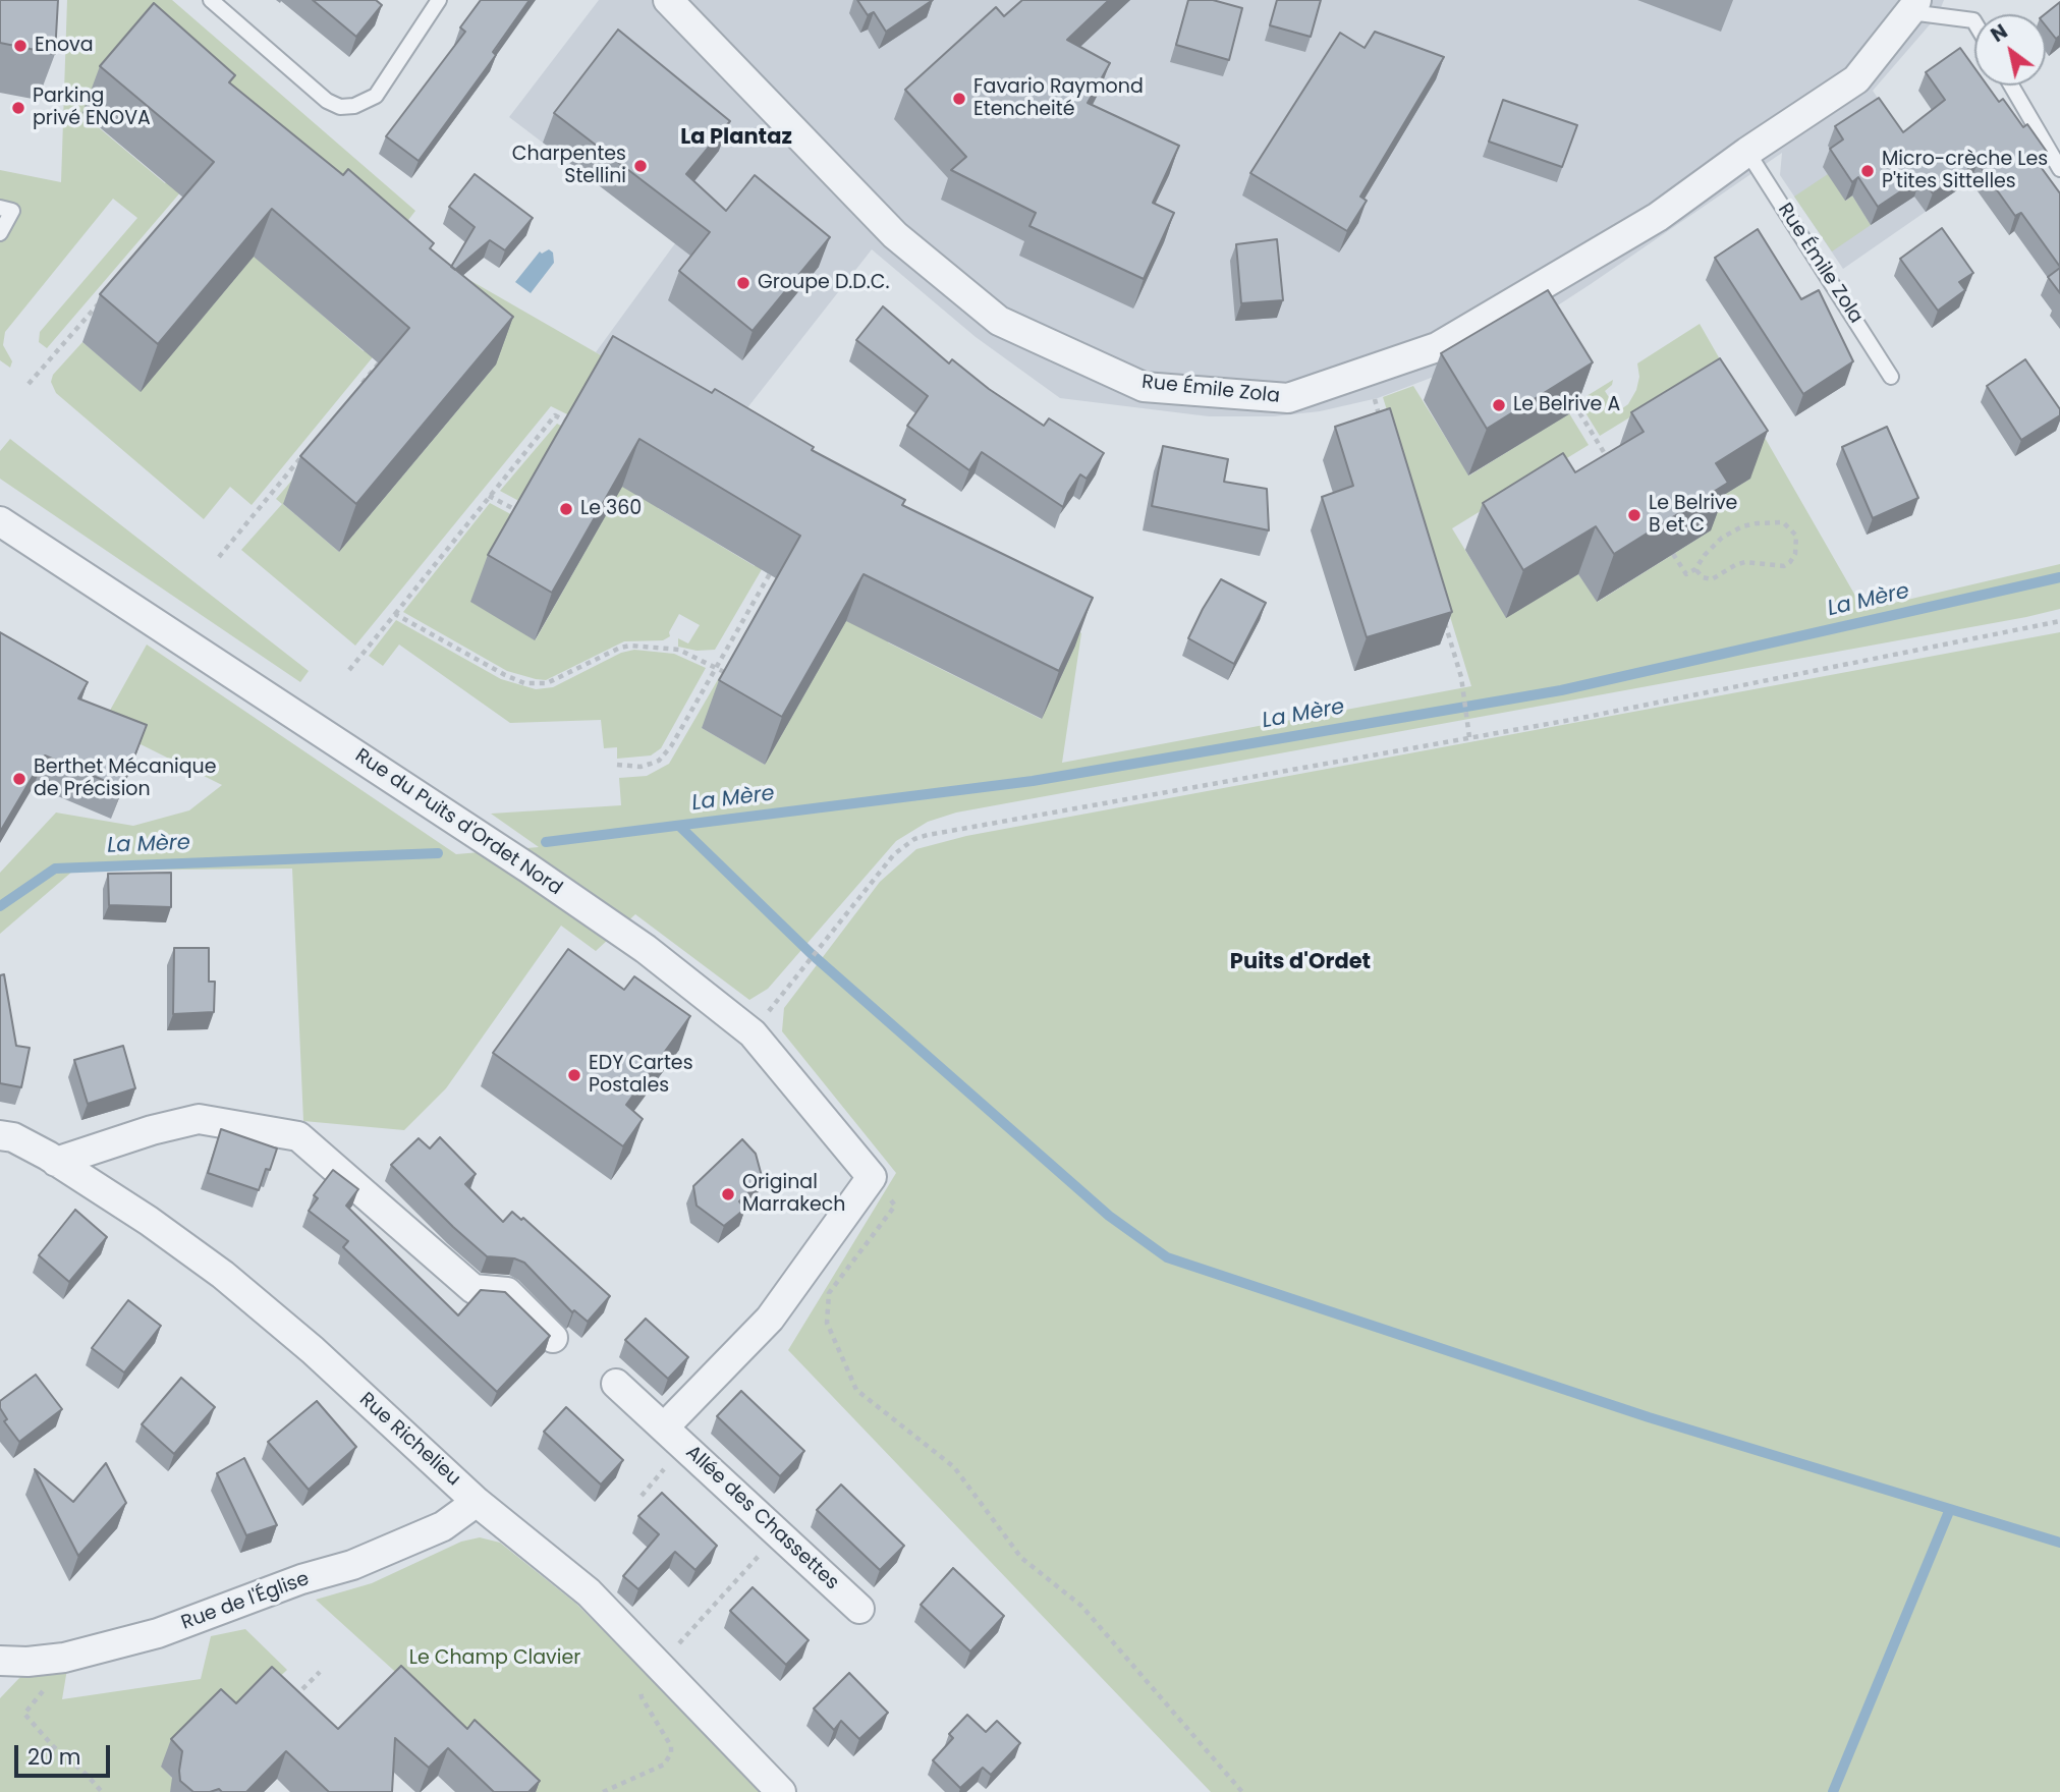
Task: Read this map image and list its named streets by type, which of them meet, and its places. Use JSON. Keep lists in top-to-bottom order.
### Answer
{
  "streets": {
    "street": [
      "Rue Émile Zola",
      "Rue du Puits d'Ordet Nord",
      "Rue Richelieu",
      "Allée des Chassettes",
      "Rue de l'Église"
    ]
  },
  "crossings": [
    ["Rue Richelieu", "Rue de l'Église"]
  ],
  "districts": ["La Plantaz", "Puits d'Ordet"],
  "water": ["La Mère"],
  "parks": ["Le Champ Clavier"],
  "places": [
    "Enova",
    "Favario Raymond Etencheité",
    "Parking privé ENOVA",
    "Charpentes Stellini",
    "Micro-crèche Les P'tites Sittelles",
    "Groupe D.D.C.",
    "Le Belrive A",
    "Le 360",
    "Le Belrive B et C",
    "Berthet Mécanique de Précision",
    "EDY Cartes Postales",
    "Original Marrakech"
  ],
  "scale_bar": "20 m",
  "north": "top left"
}
